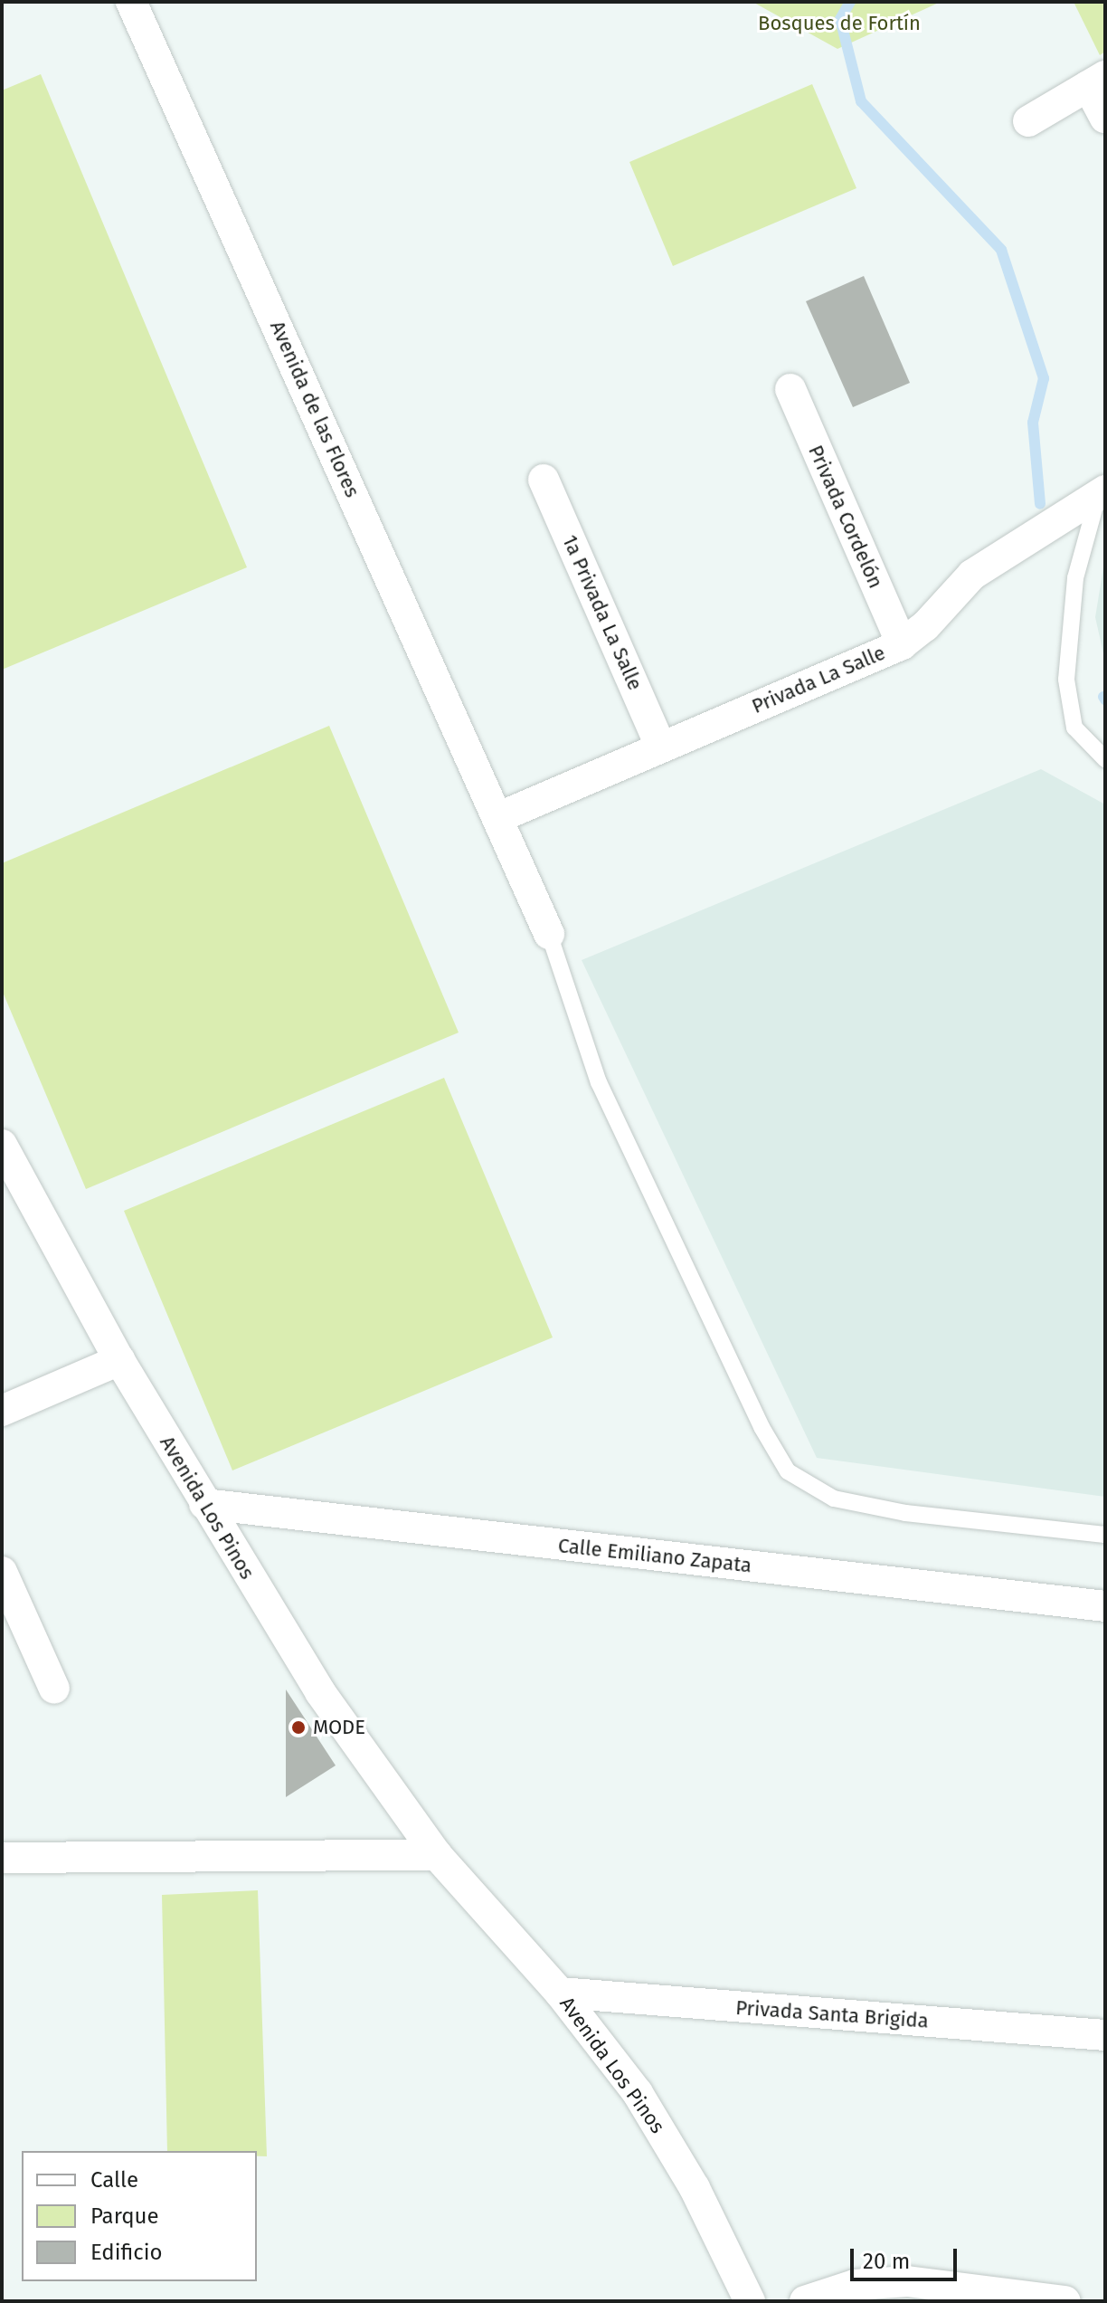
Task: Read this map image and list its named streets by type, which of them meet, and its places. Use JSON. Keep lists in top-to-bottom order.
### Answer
{
  "streets": {
    "street": [
      "Avenida de las Flores",
      "Privada Cordelón",
      "1a Privada La Salle",
      "Privada La Salle",
      "Avenida Los Pinos",
      "Calle Emiliano Zapata",
      "Privada Santa Brigida"
    ]
  },
  "crossings": [
    ["Avenida de las Flores", "Privada La Salle"],
    ["Privada Cordelón", "Privada La Salle"],
    ["1a Privada La Salle", "Privada La Salle"],
    ["Avenida Los Pinos", "Calle Emiliano Zapata"],
    ["Avenida Los Pinos", "Privada Santa Brigida"]
  ],
  "parks": ["Bosques de Fortín"],
  "places": ["MODE"],
  "legend": ["Calle", "Parque", "Edificio"],
  "scale_bar": "20 m"
}
